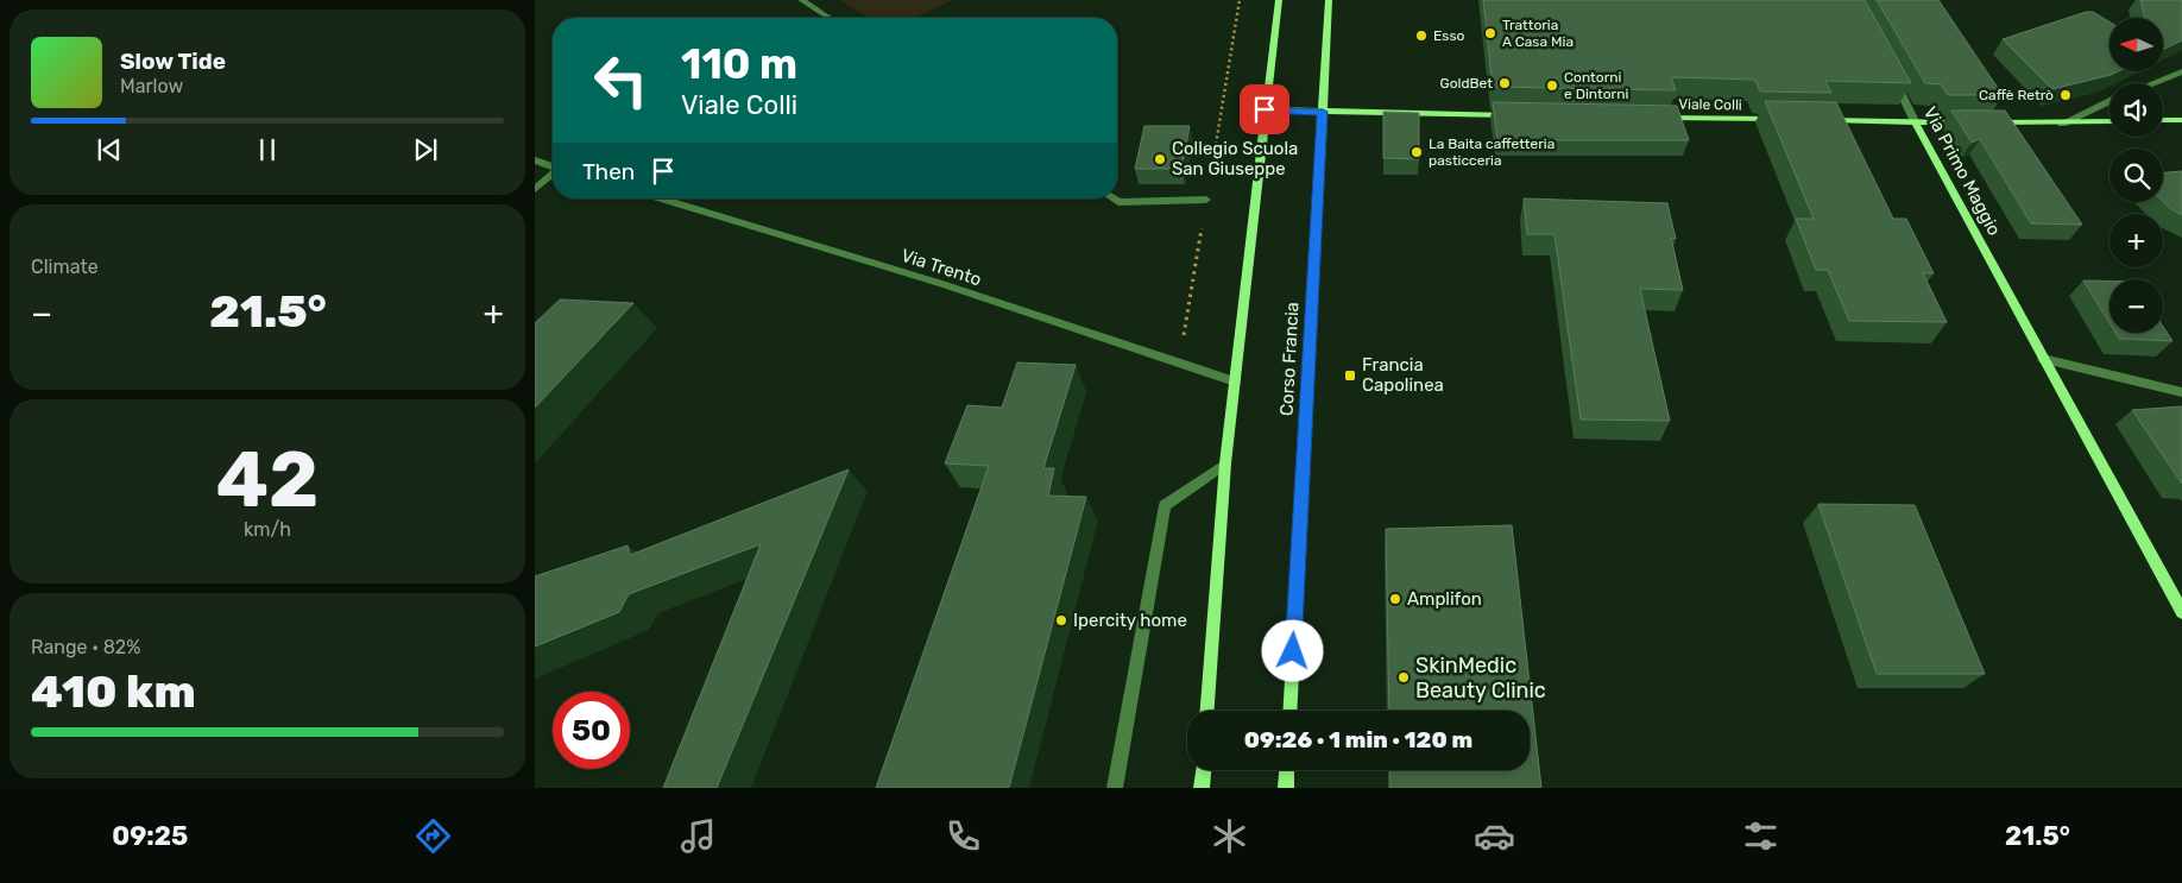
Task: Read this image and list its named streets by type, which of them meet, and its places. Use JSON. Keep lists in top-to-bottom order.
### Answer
{
  "streets": {
    "main road": ["Viale Colli", "Via Primo Maggio", "Corso Francia"],
    "street": ["Via Trento"]
  },
  "places": {
    "other": [
      "Trattoria A Casa Mia",
      "Esso",
      "GoldBet",
      "Contorni e Dintorni",
      "Caffè Retrò",
      "La Baita caffetteria pasticceria",
      "Collegio Scuola San Giuseppe",
      "Amplifon",
      "Ipercity home",
      "SkinMedic Beauty Clinic"
    ],
    "transit": ["Francia Capolinea"]
  },
  "north": "left",
  "page": {
    "map_buttons": ["+", "−"],
    "turn": ["110 m", "Viale Colli"],
    "song": ["Slow Tide", "Marlow"],
    "then": "Then",
    "tile": [
      "Climate",
      ["42", "km/h"],
      ["Range · 82%", "410 km"]
    ],
    "heat": ["−", "21.5°", "+"],
    "limit": "50",
    "trip": "09:26 · 1 min · 120 m",
    "tabs": ["09:25", "21.5°"]
  }
}
